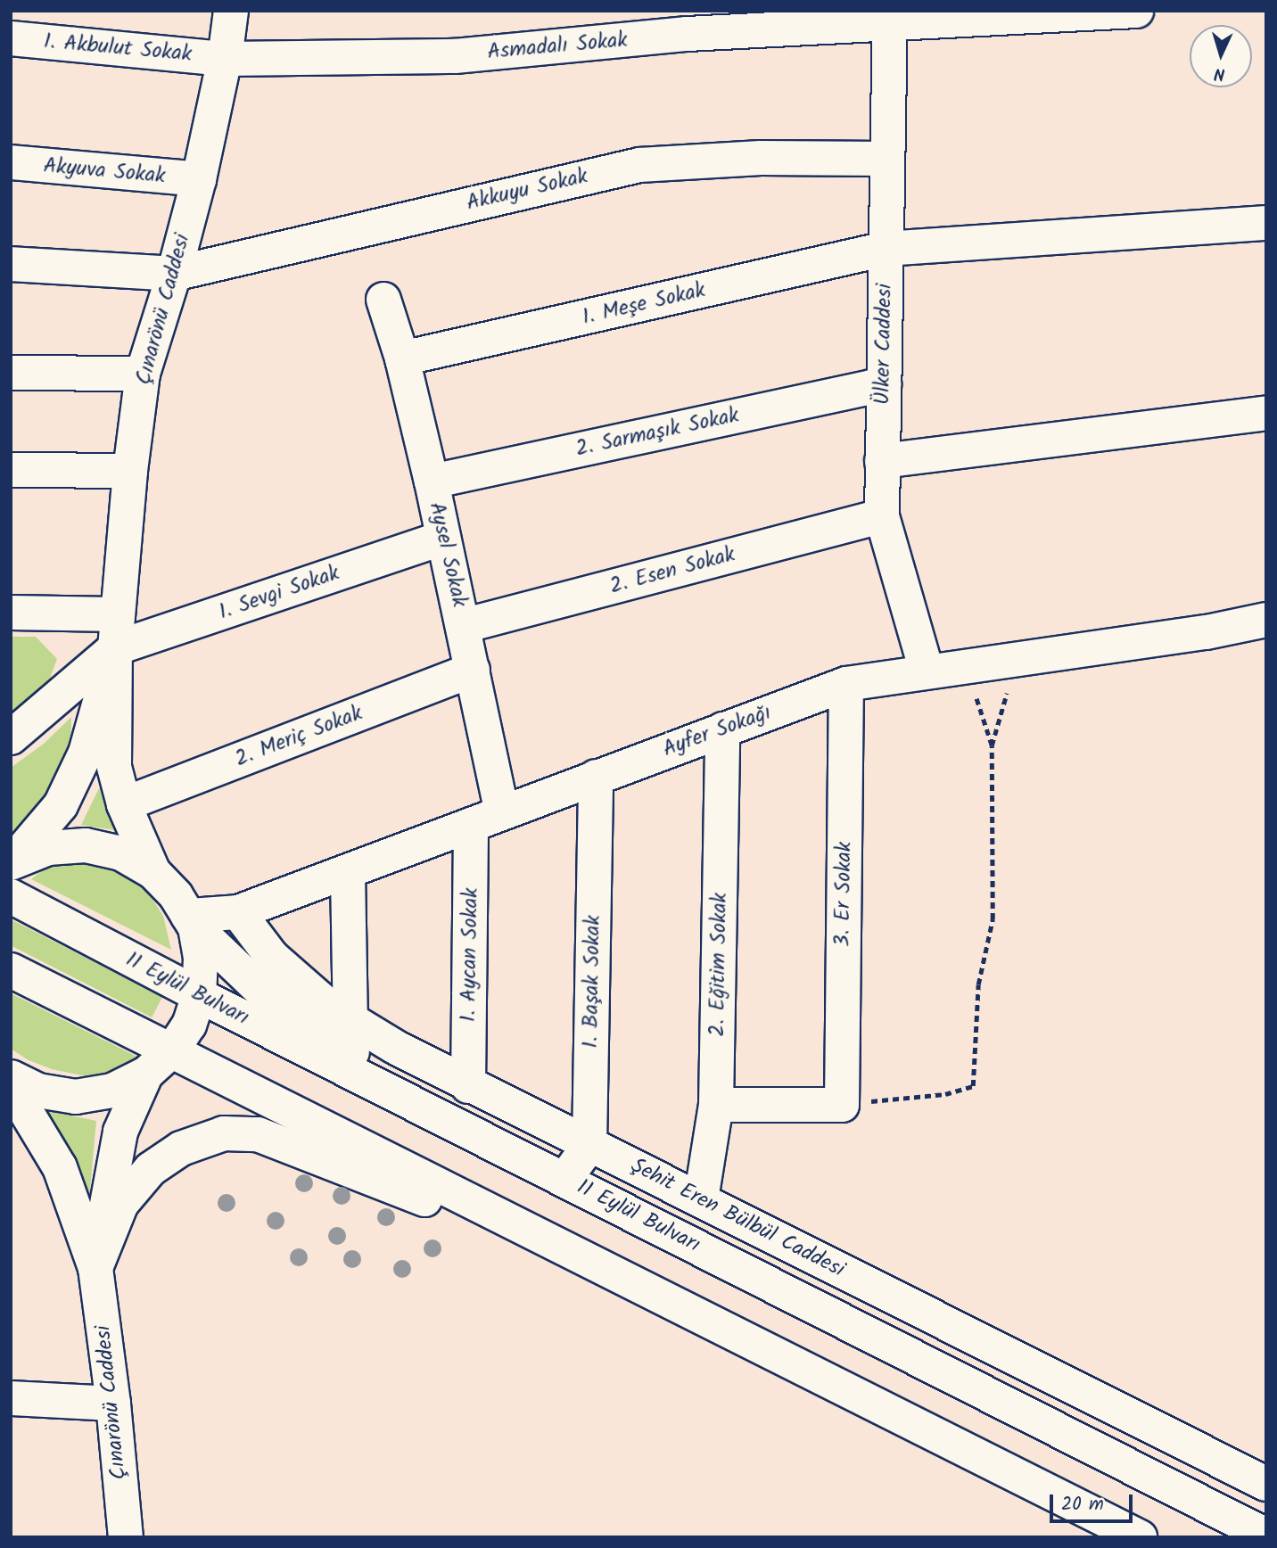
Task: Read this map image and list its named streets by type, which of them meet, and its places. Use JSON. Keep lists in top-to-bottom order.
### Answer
{
  "streets": {
    "street": [
      "Asmadalı Sokak",
      "1. Akbulut Sokak",
      "Akyuva Sokak",
      "Akkuyu Sokak",
      "1. Meşe Sokak",
      "Çınarönü Caddesi",
      "Ülker Caddesi",
      "2. Sarmaşık Sokak",
      "Aysel Sokak",
      "2. Esen Sokak",
      "1. Sevgi Sokak",
      "Ayfer Sokağı",
      "2. Meriç Sokak",
      "3. Er Sokak",
      "1. Aycan Sokak",
      "2. Eğitim Sokak",
      "1. Başak Sokak",
      "11 Eylül Bulvarı",
      "Şehit Eren Bülbül Caddesi"
    ]
  },
  "crossings": [
    ["Asmadalı Sokak", "1. Akbulut Sokak"],
    ["Asmadalı Sokak", "Çınarönü Caddesi"],
    ["Asmadalı Sokak", "Ülker Caddesi"],
    ["1. Akbulut Sokak", "Çınarönü Caddesi"],
    ["Akyuva Sokak", "Çınarönü Caddesi"],
    ["Akkuyu Sokak", "Çınarönü Caddesi"],
    ["Akkuyu Sokak", "Ülker Caddesi"],
    ["1. Meşe Sokak", "Ülker Caddesi"],
    ["1. Meşe Sokak", "Aysel Sokak"],
    ["Çınarönü Caddesi", "1. Sevgi Sokak"],
    ["Ülker Caddesi", "2. Sarmaşık Sokak"],
    ["Ülker Caddesi", "2. Esen Sokak"],
    ["Ülker Caddesi", "Ayfer Sokağı"],
    ["2. Sarmaşık Sokak", "Aysel Sokak"],
    ["Aysel Sokak", "2. Esen Sokak"],
    ["Aysel Sokak", "1. Sevgi Sokak"],
    ["Aysel Sokak", "Ayfer Sokağı"],
    ["Aysel Sokak", "2. Meriç Sokak"],
    ["Ayfer Sokağı", "3. Er Sokak"],
    ["Ayfer Sokağı", "1. Aycan Sokak"],
    ["Ayfer Sokağı", "2. Eğitim Sokak"],
    ["Ayfer Sokağı", "1. Başak Sokak"],
    ["Ayfer Sokağı", "Şehit Eren Bülbül Caddesi"],
    ["1. Aycan Sokak", "Şehit Eren Bülbül Caddesi"],
    ["2. Eğitim Sokak", "Şehit Eren Bülbül Caddesi"],
    ["1. Başak Sokak", "Şehit Eren Bülbül Caddesi"]
  ],
  "scale_bar": "20 m",
  "north": "bottom"
}
